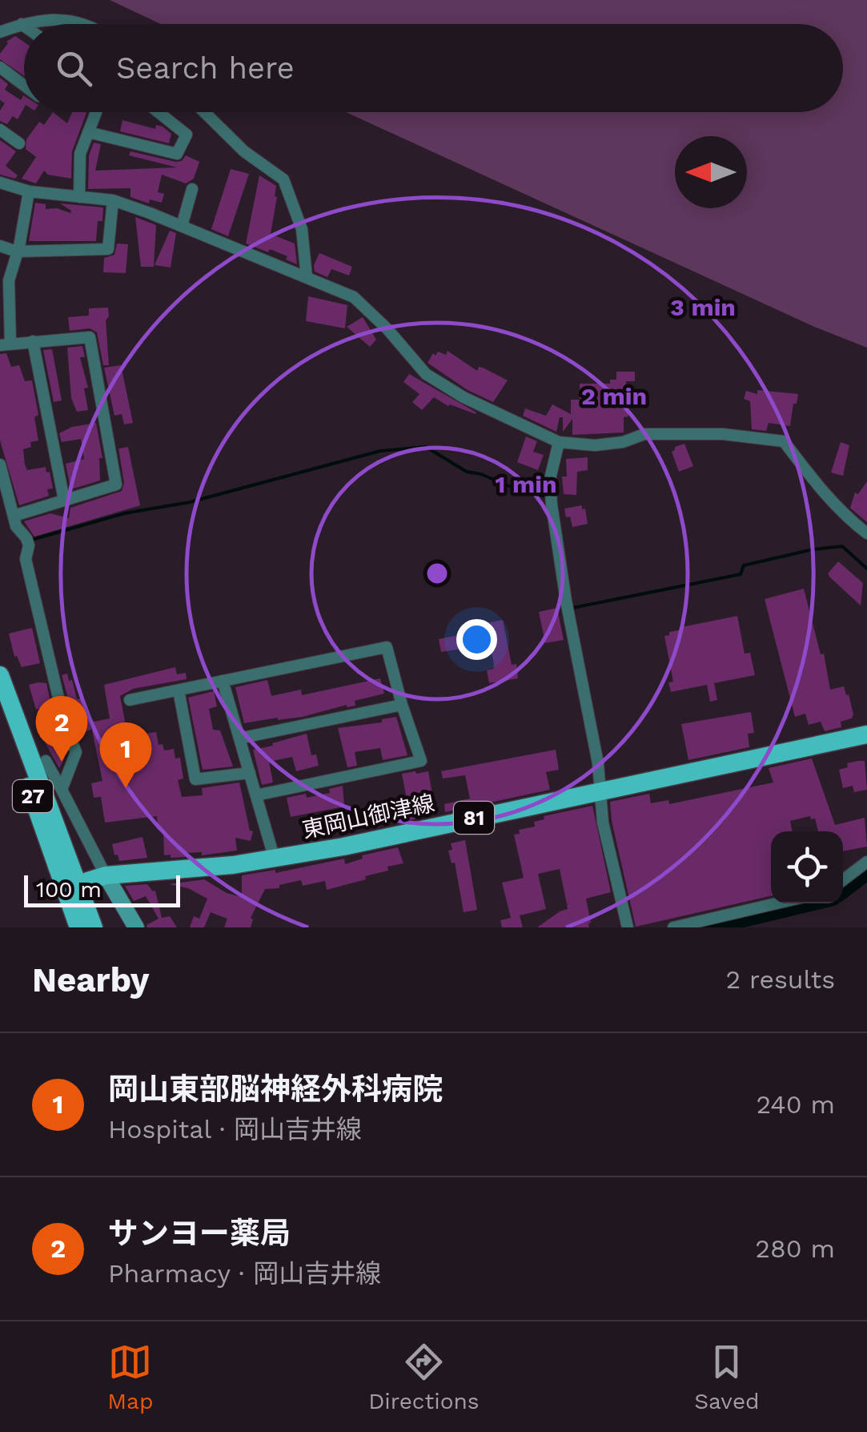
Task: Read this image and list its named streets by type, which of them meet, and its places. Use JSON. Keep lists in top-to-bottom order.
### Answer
{
  "streets": {
    "main road": ["27", "東岡山御津線", "81"]
  },
  "crossings": [
    ["27", "東岡山御津線"]
  ],
  "scale_bar": "100 m",
  "north": "left",
  "page": {
    "search": "Search here",
    "pins": ["2", "1"],
    "scale": "100 m",
    "heading": ["Nearby", "2 results"],
    "list": [
      {
        "mark": "1",
        "name": "岡山東部脳神経外科病院",
        "note": "Hospital · 岡山吉井線",
        "value": "240 m"
      },
      {
        "mark": "2",
        "name": "サンヨー薬局",
        "note": "Pharmacy · 岡山吉井線",
        "value": "280 m"
      }
    ],
    "nav": ["Map", "Directions", "Saved"]
  },
  "rings": ["3 min", "2 min", "1 min"]
}
